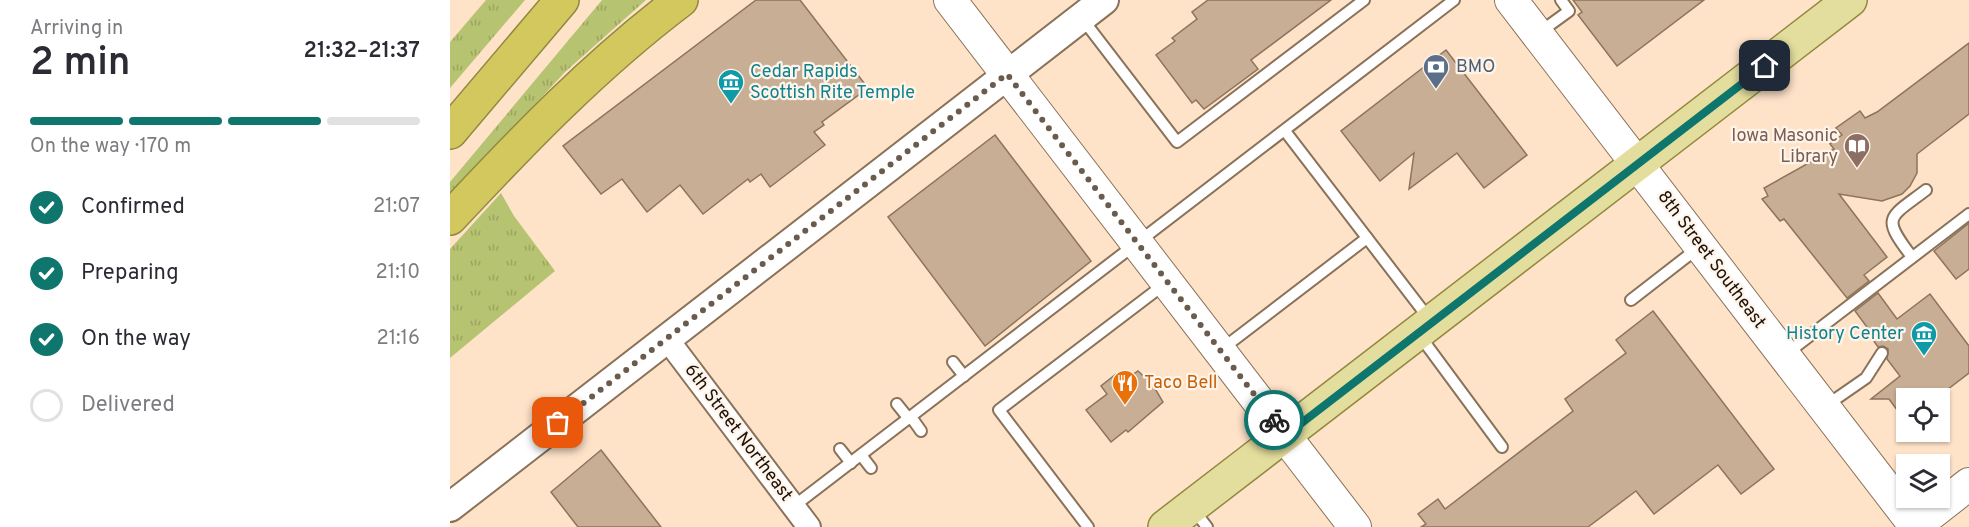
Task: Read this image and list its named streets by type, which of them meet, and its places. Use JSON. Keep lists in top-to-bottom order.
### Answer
{
  "streets": {
    "main road": ["8th Street Southeast"],
    "street": ["6th Street Northeast"]
  },
  "places": {
    "bank": ["BMO"],
    "museum": ["Cedar Rapids Scottish Rite Temple", "History Center"],
    "library": ["Iowa Masonic Library"],
    "restaurant": ["Taco Bell"]
  },
  "page": {
    "heading": ["2 min", "Arriving in", "21:32–21:37"],
    "bar": "On the way · 170 m",
    "list": [
      ["Confirmed", "21:07"],
      ["Preparing", "21:10"],
      ["On the way", "21:16"],
      "Delivered"
    ]
  }
}
